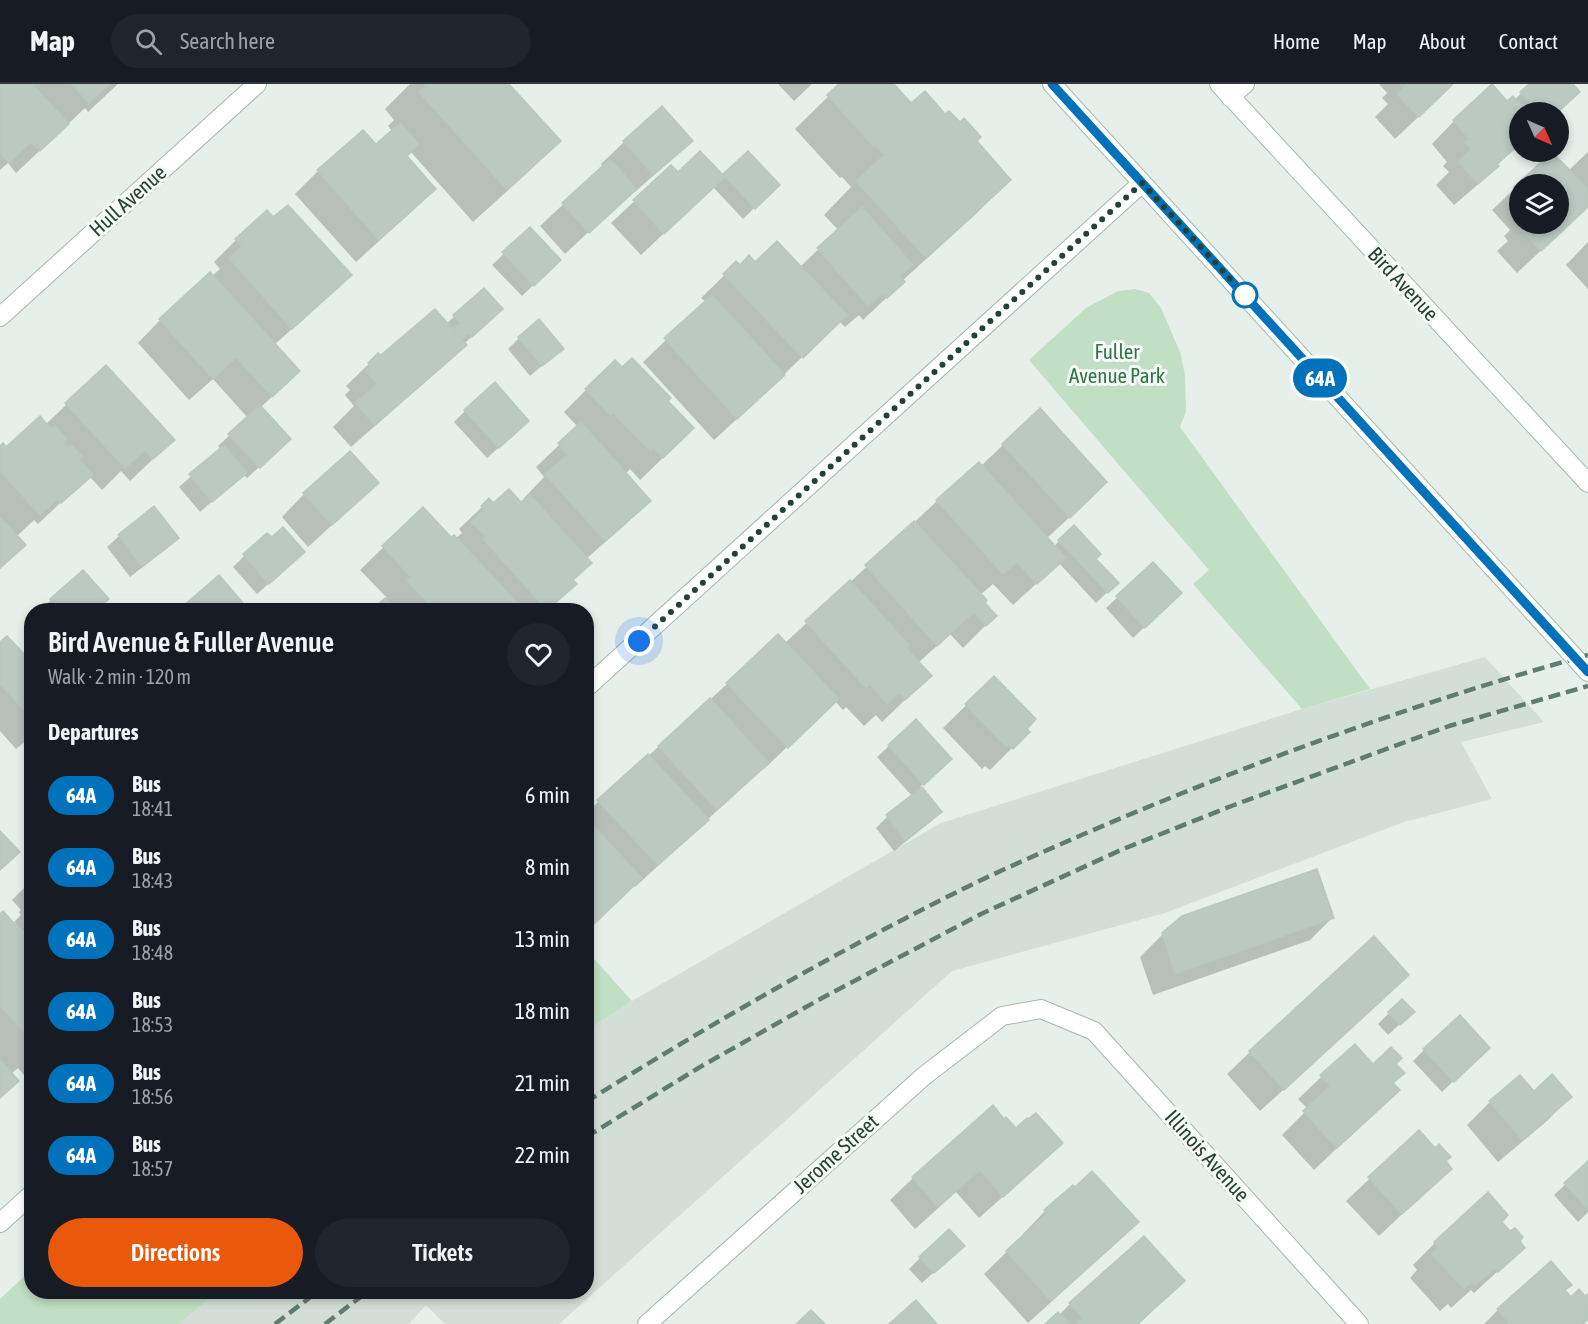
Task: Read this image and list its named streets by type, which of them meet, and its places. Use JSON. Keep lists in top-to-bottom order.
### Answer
{
  "streets": {
    "street": [
      "Hull Avenue",
      "Bird Avenue",
      "Jerome Street",
      "Illinois Avenue"
    ]
  },
  "crossings": [
    ["Jerome Street", "Illinois Avenue"]
  ],
  "parks": ["Fuller Avenue Park"],
  "lines": ["bus line 64A"],
  "north": "bottom right",
  "page": {
    "header": "Map",
    "search": "Search here",
    "nav": [
      "Home",
      "Map",
      "About",
      "Contact"
    ],
    "on_map": "64A",
    "heading": [
      ["Bird Avenue & Fuller Avenue", "Walk · 2 min · 120 m"],
      "Departures"
    ],
    "list": [
      {
        "mark": "64A",
        "name": "Bus",
        "note": "18:41",
        "value": "6 min"
      },
      {
        "mark": "64A",
        "name": "Bus",
        "note": "18:43",
        "value": "8 min"
      },
      {
        "mark": "64A",
        "name": "Bus",
        "note": "18:48",
        "value": "13 min"
      },
      {
        "mark": "64A",
        "name": "Bus",
        "note": "18:53",
        "value": "18 min"
      },
      {
        "mark": "64A",
        "name": "Bus",
        "note": "18:56",
        "value": "21 min"
      },
      {
        "mark": "64A",
        "name": "Bus",
        "note": "18:57",
        "value": "22 min"
      }
    ],
    "buttons": ["Directions", "Tickets"]
  }
}
